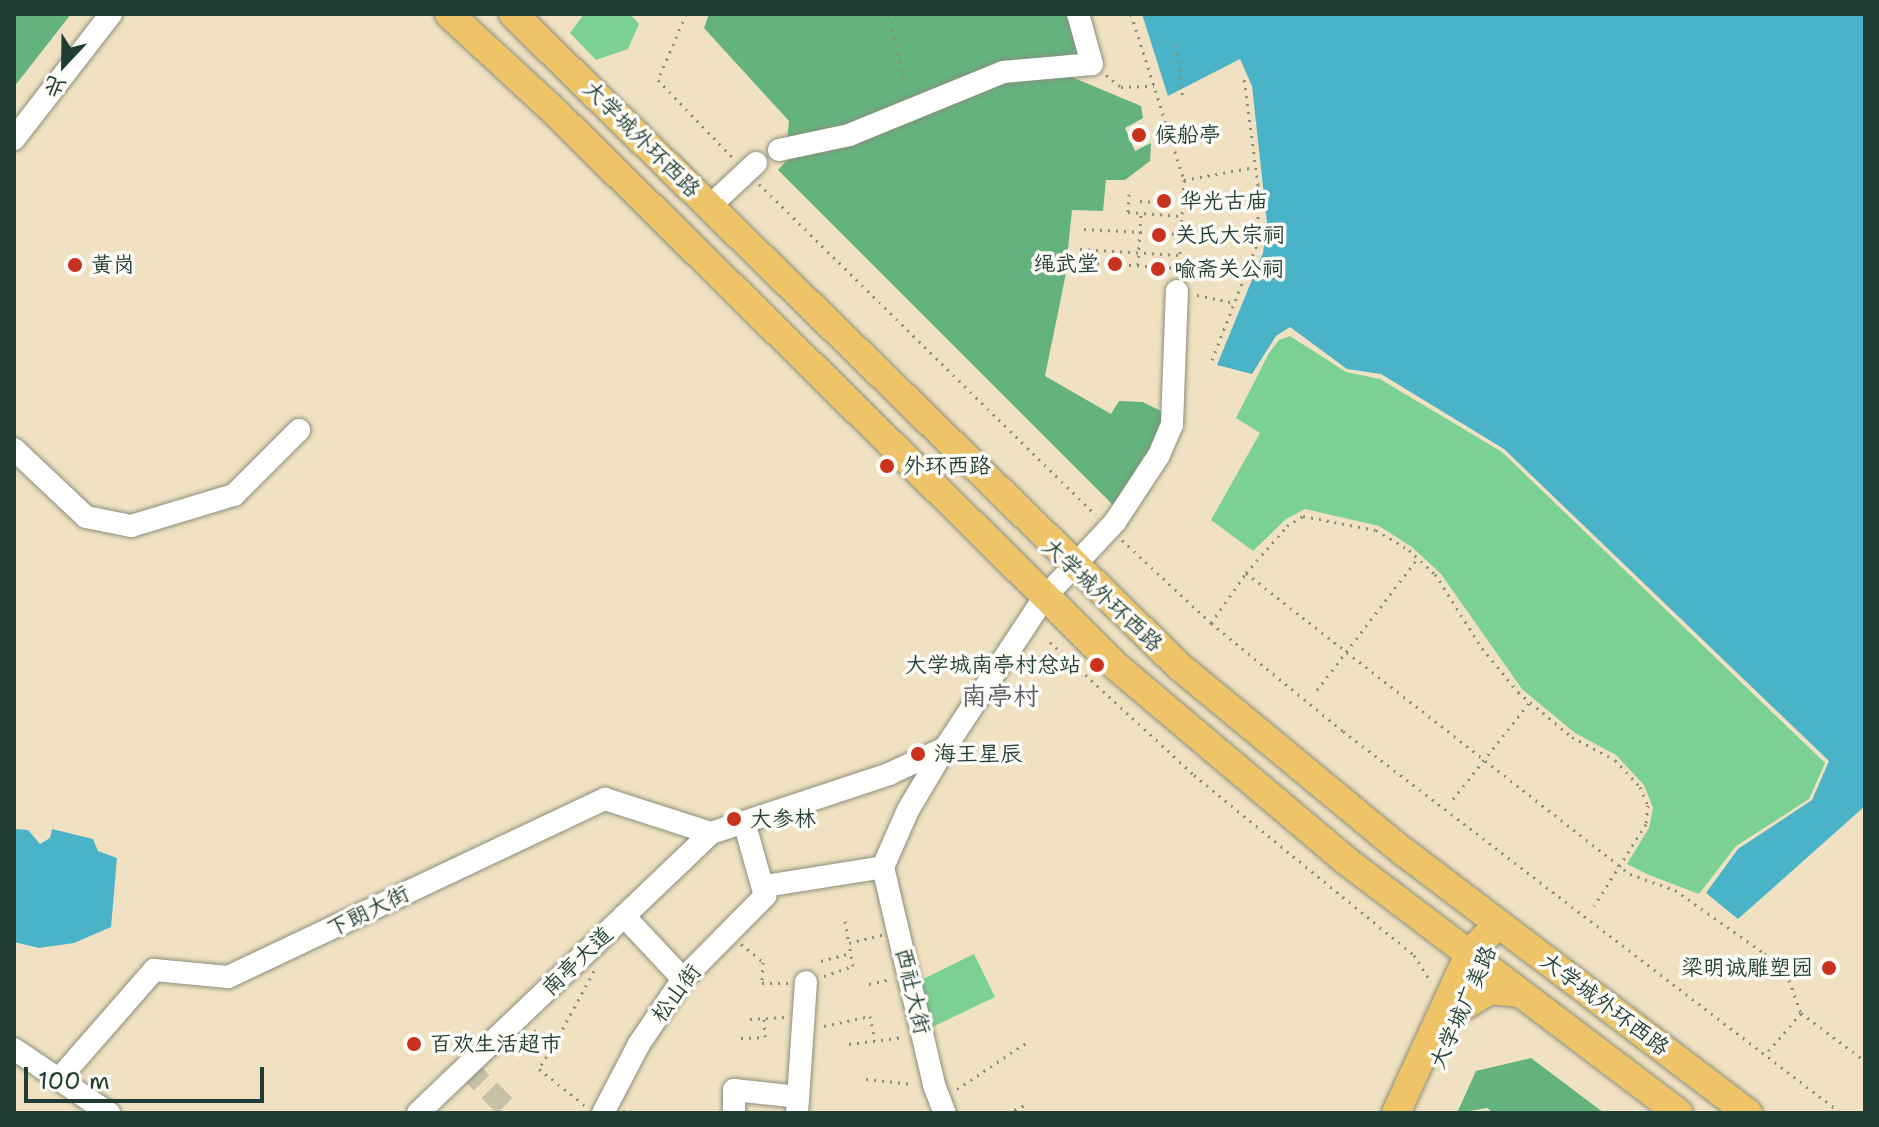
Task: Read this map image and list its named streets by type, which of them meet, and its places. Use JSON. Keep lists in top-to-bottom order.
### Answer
{
  "streets": {
    "main road": ["大学城外环西路", "大学城广美路"],
    "street": [
      "下朗大街",
      "南亭大道",
      "西社大街",
      "松山街"
    ]
  },
  "crossings": [
    ["大学城外环西路", "大学城广美路"],
    ["下朗大街", "南亭大道"]
  ],
  "districts": ["南亭村"],
  "places": [
    "候船亭",
    "华光古庙",
    "关氏大宗祠",
    "绳武堂",
    "黄岗",
    "喻斋关公祠",
    "外环西路",
    "大学城南亭村总站",
    "海王星辰",
    "大参林",
    "梁明诚雕塑园",
    "百欢生活超市"
  ],
  "scale_bar": "100 m",
  "north": "bottom"
}
